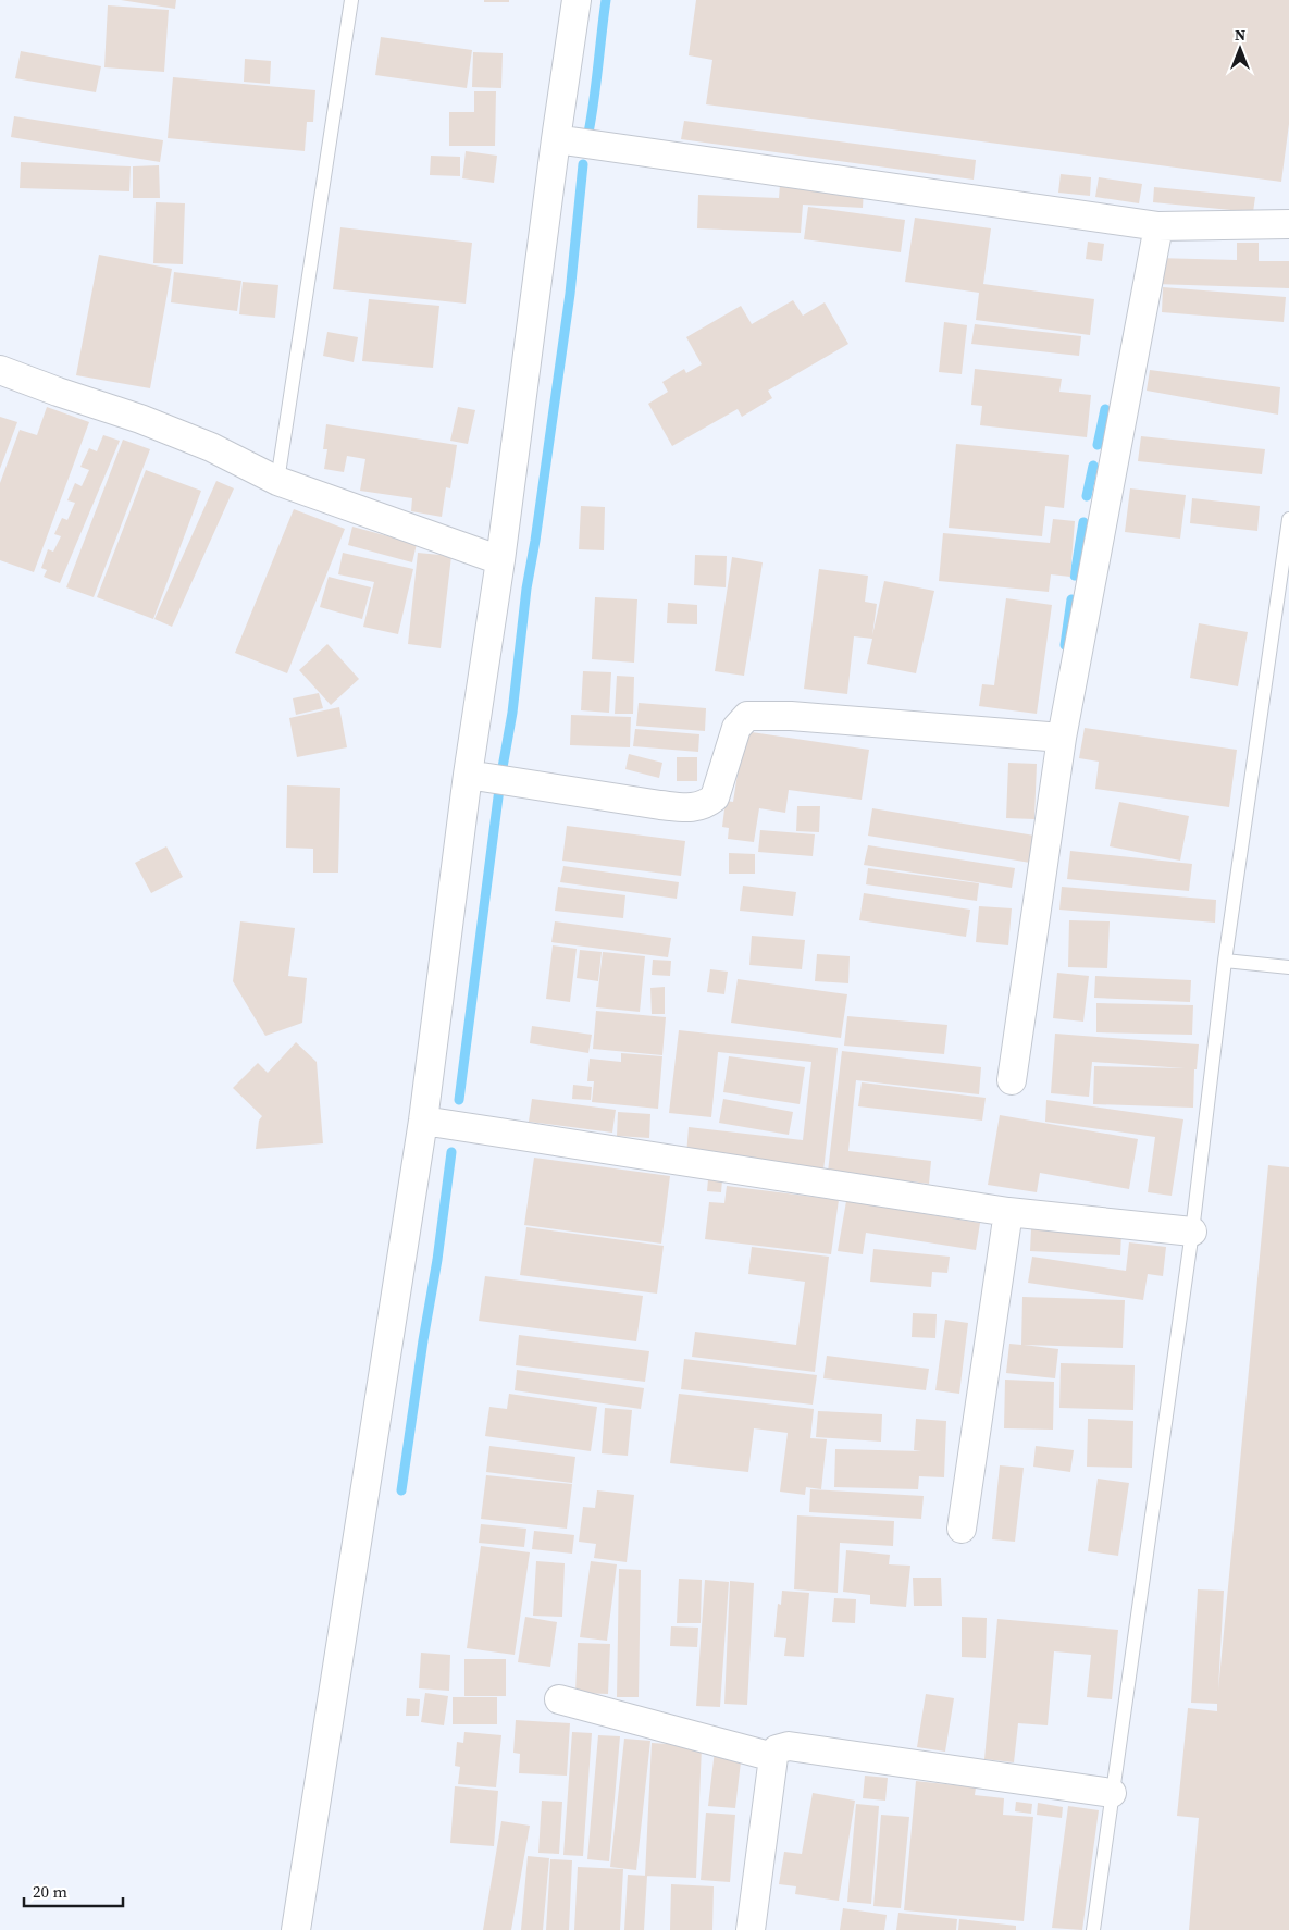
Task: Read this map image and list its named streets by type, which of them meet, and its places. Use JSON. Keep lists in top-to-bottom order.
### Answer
{
  "scale_bar": "20 m",
  "north": "top"
}
